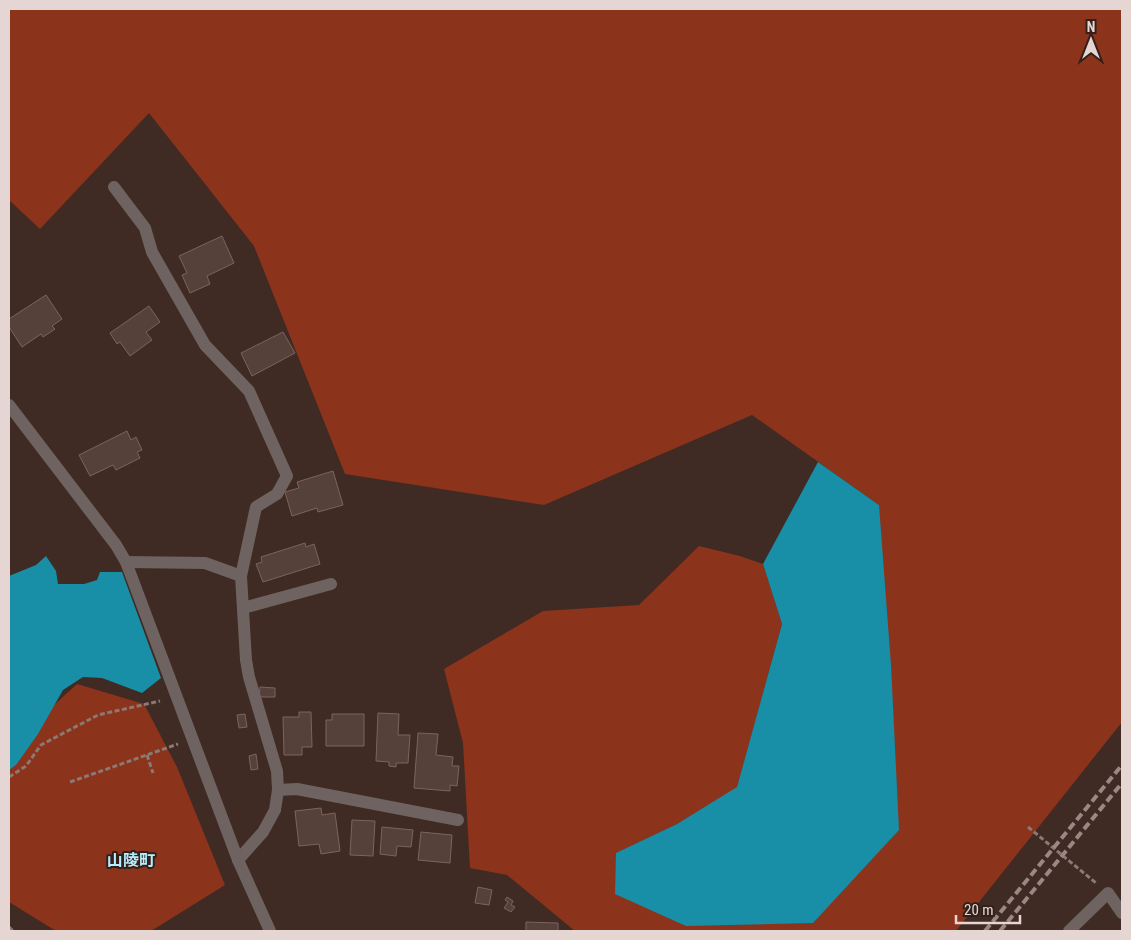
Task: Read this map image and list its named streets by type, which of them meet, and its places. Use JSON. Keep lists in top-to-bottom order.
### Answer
{
  "districts": ["山陵町"],
  "scale_bar": "20 m",
  "north": "top"
}
